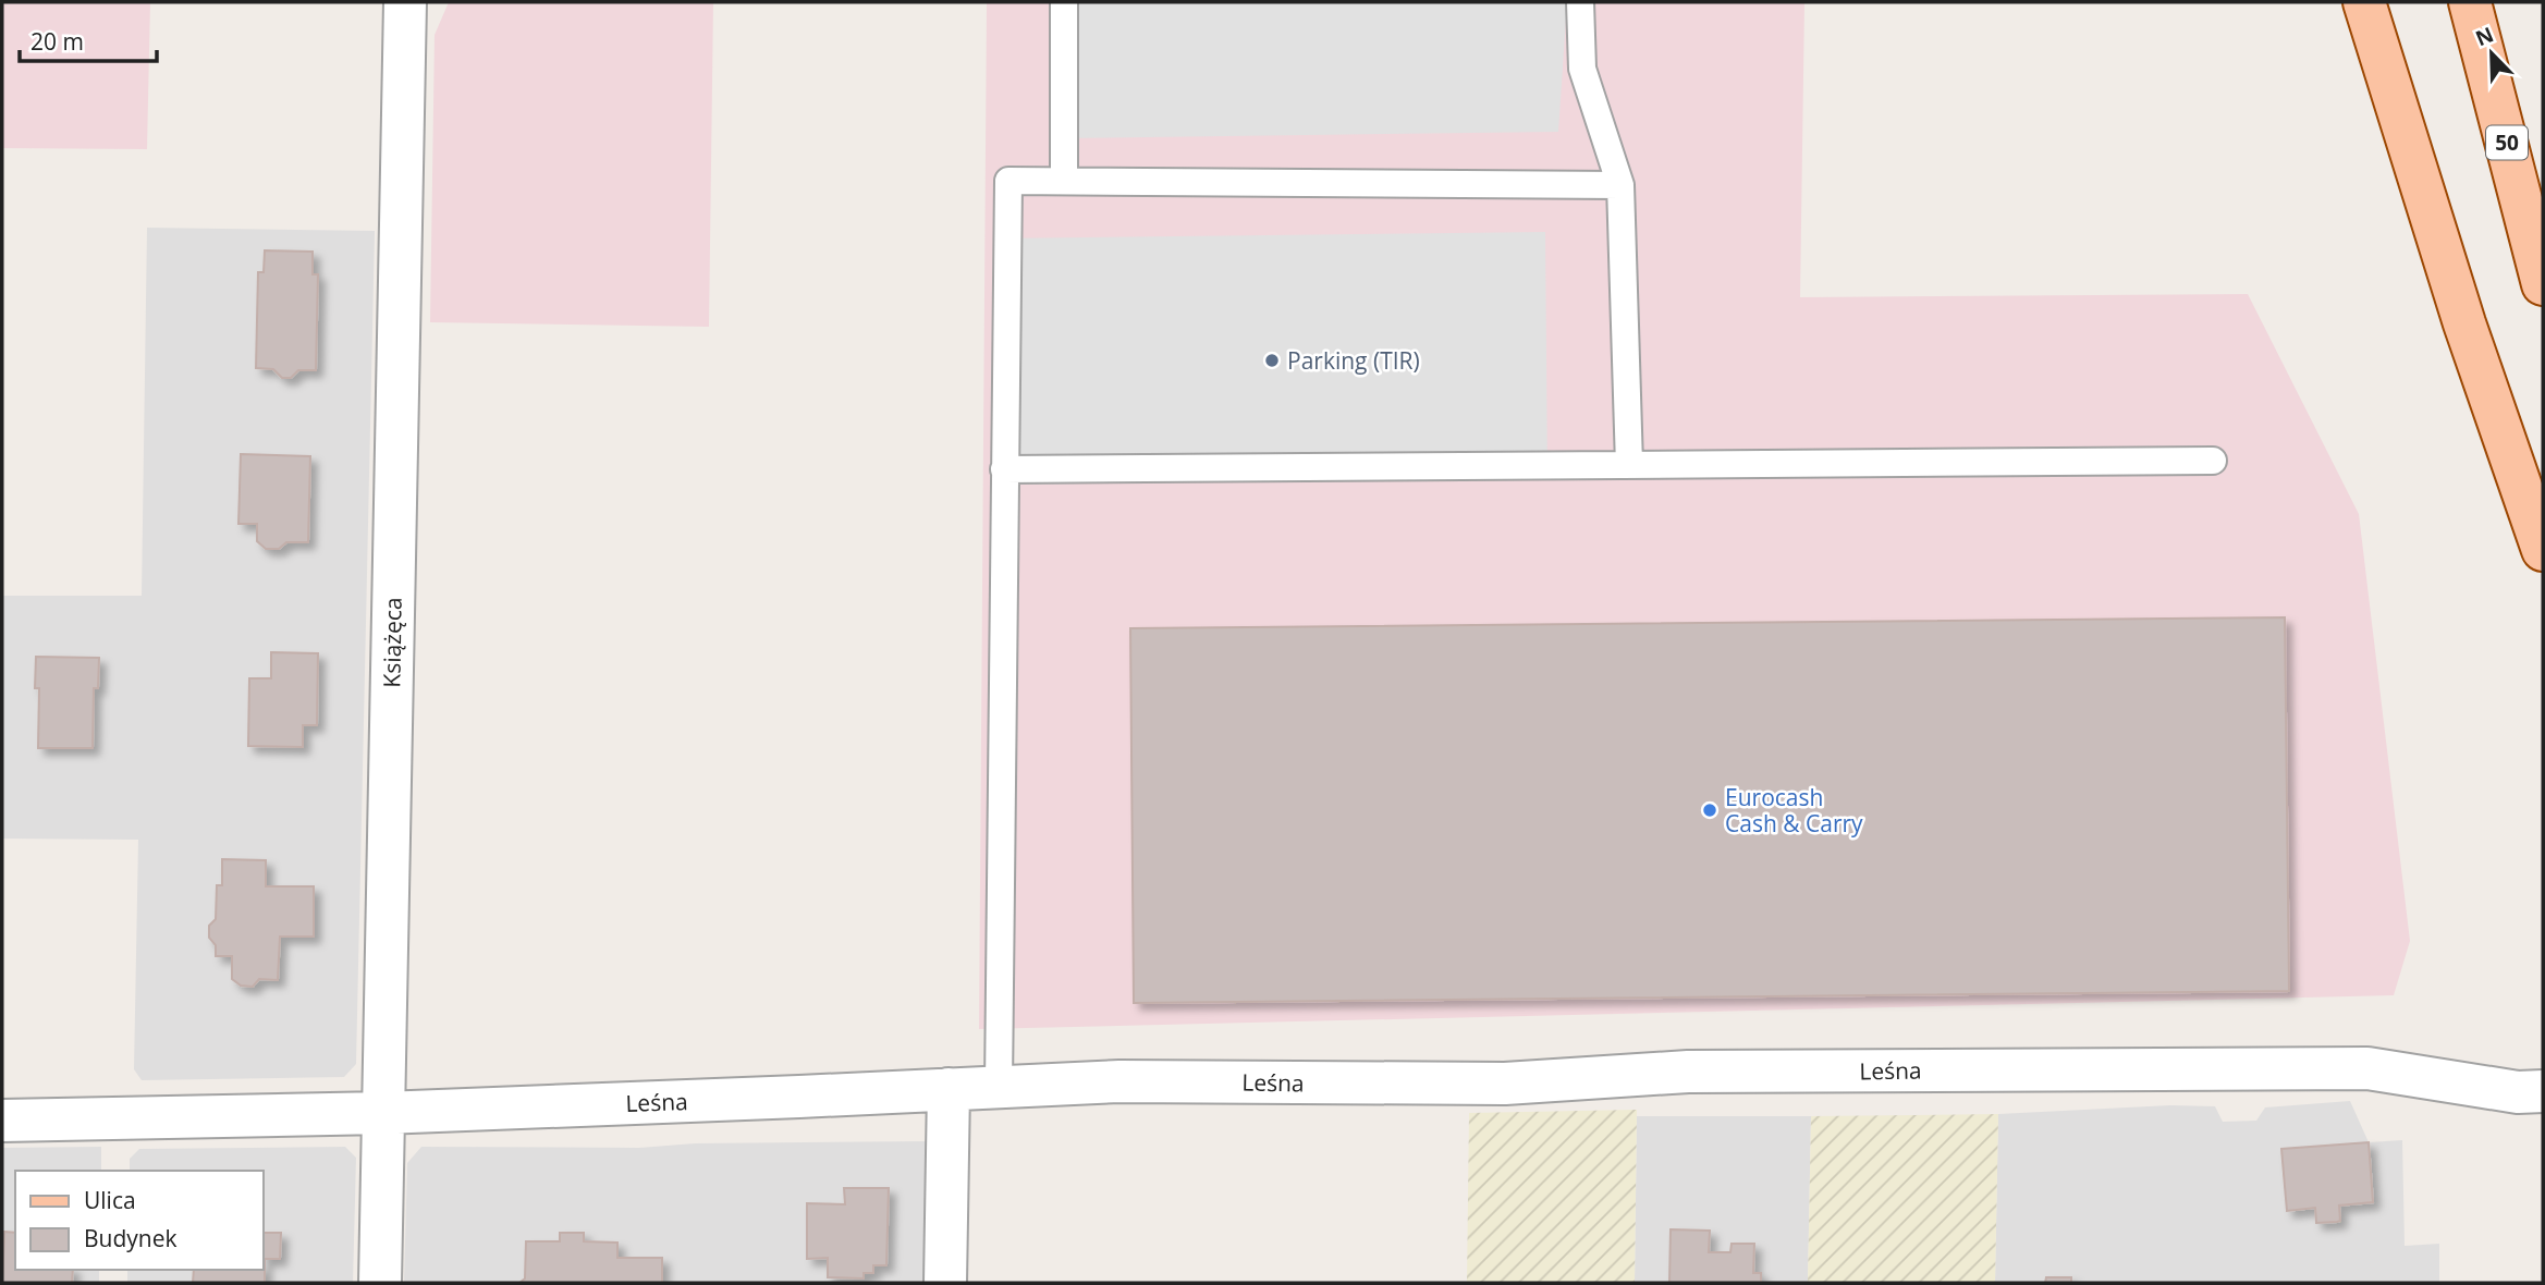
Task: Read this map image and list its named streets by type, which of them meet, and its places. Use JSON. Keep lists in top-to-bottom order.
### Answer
{
  "streets": {
    "main road": ["50"],
    "street": ["Książęca", "Leśna"]
  },
  "crossings": [
    ["Książęca", "Leśna"]
  ],
  "places": ["Parking (TIR)", "Eurocash Cash & Carry"],
  "legend": ["Ulica", "Budynek"],
  "scale_bar": "20 m",
  "north": "top left"
}
